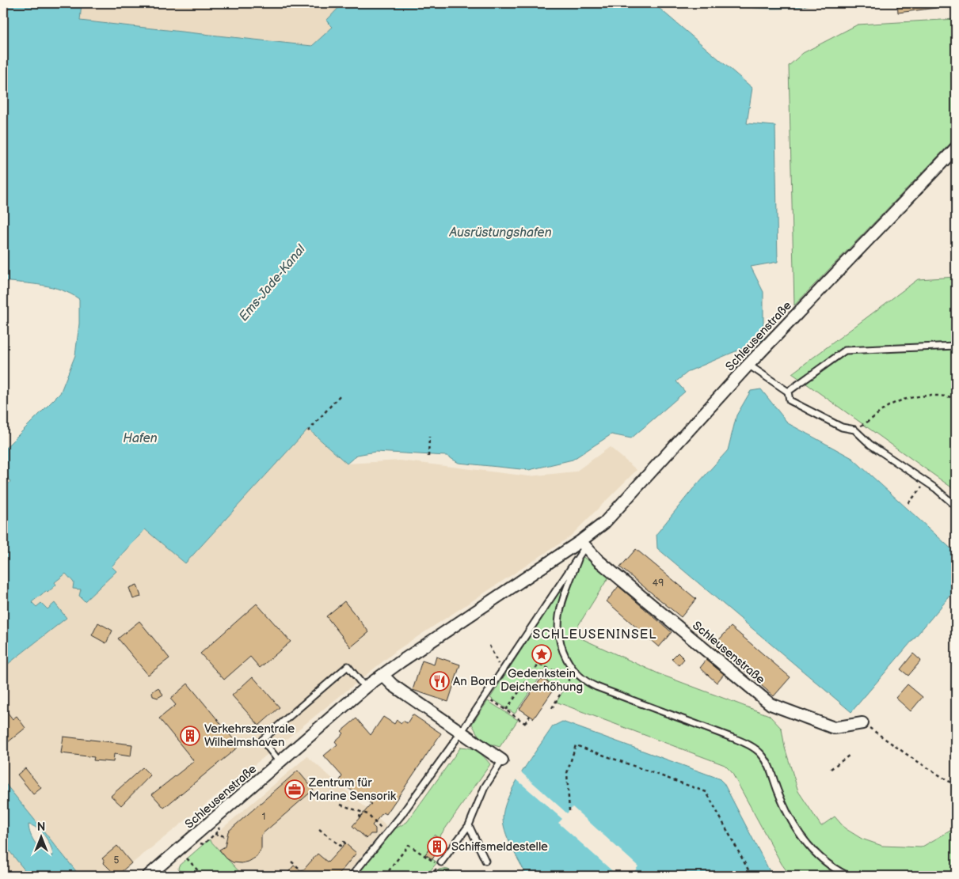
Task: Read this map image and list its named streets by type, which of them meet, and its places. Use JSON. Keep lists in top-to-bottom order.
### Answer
{
  "streets": {
    "street": ["Schleusenstraße"]
  },
  "districts": ["SCHLEUSENINSEL"],
  "water": ["Ausrüstungshafen", "Ems-Jade-Kanal", "Hafen"],
  "places": {
    "place": ["Gedenkstein Deicherhöhung"],
    "restaurant": ["An Bord"],
    "building": ["Verkehrszentrale Wilhelmshaven", "Schiffsmeldestelle"],
    "office": ["Zentrum für Marine Sensorik"]
  },
  "house_numbers": ["49", "1", "5"],
  "north": "top"
}
